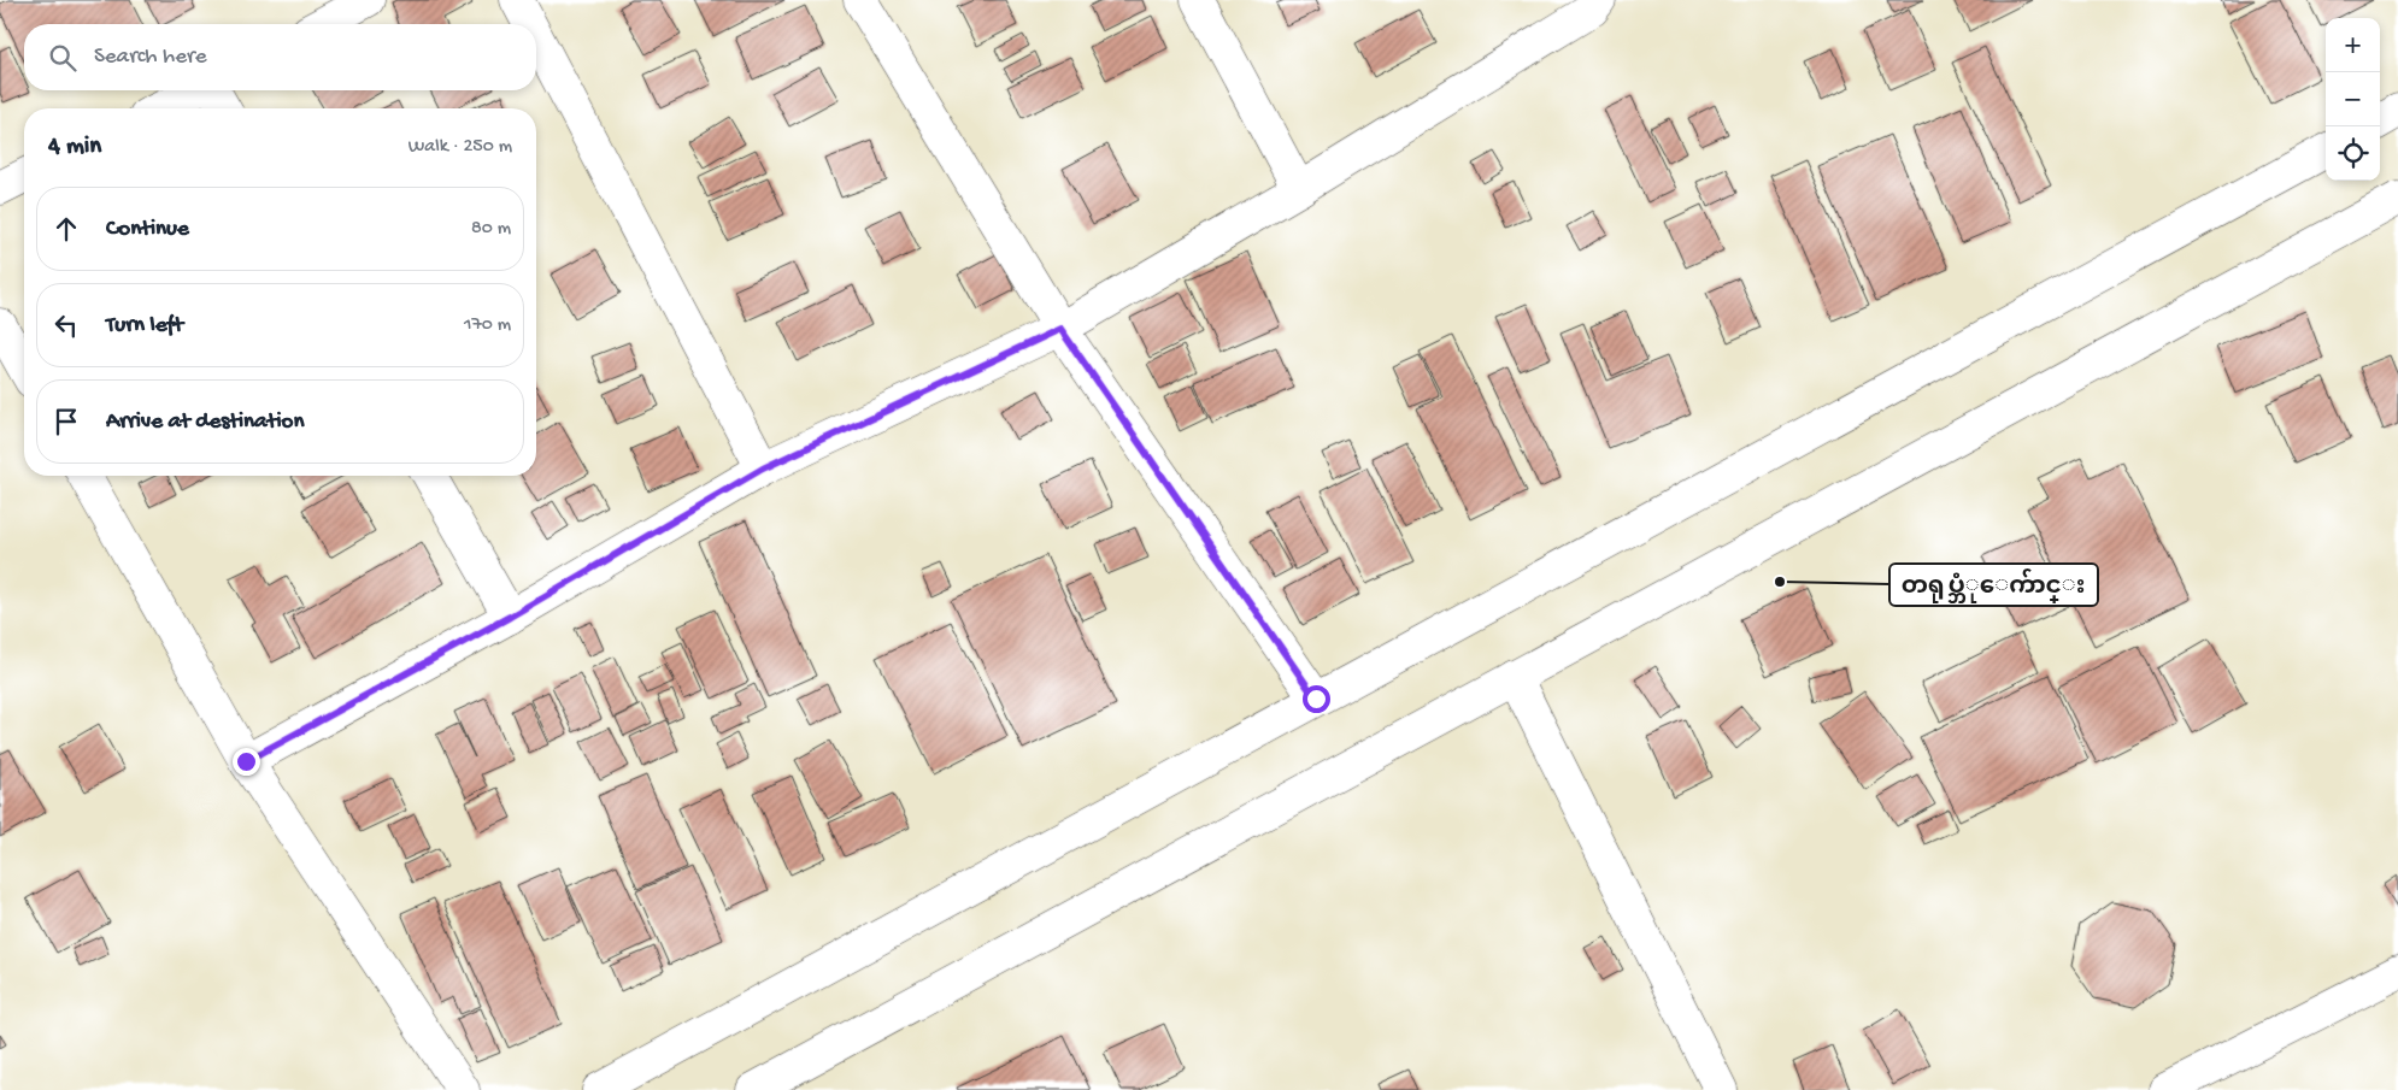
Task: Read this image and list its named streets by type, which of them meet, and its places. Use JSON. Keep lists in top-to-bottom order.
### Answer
{
  "places": ["တရုပ္ဘံုေက်ာင္း"],
  "page": {
    "map_buttons": ["+", "−"],
    "search": "Search here",
    "heading": ["4 min", "Walk · 250 m"],
    "list": [
      ["Continue", "80 m"],
      ["Turn left", "170 m"],
      "Arrive at destination"
    ]
  }
}
